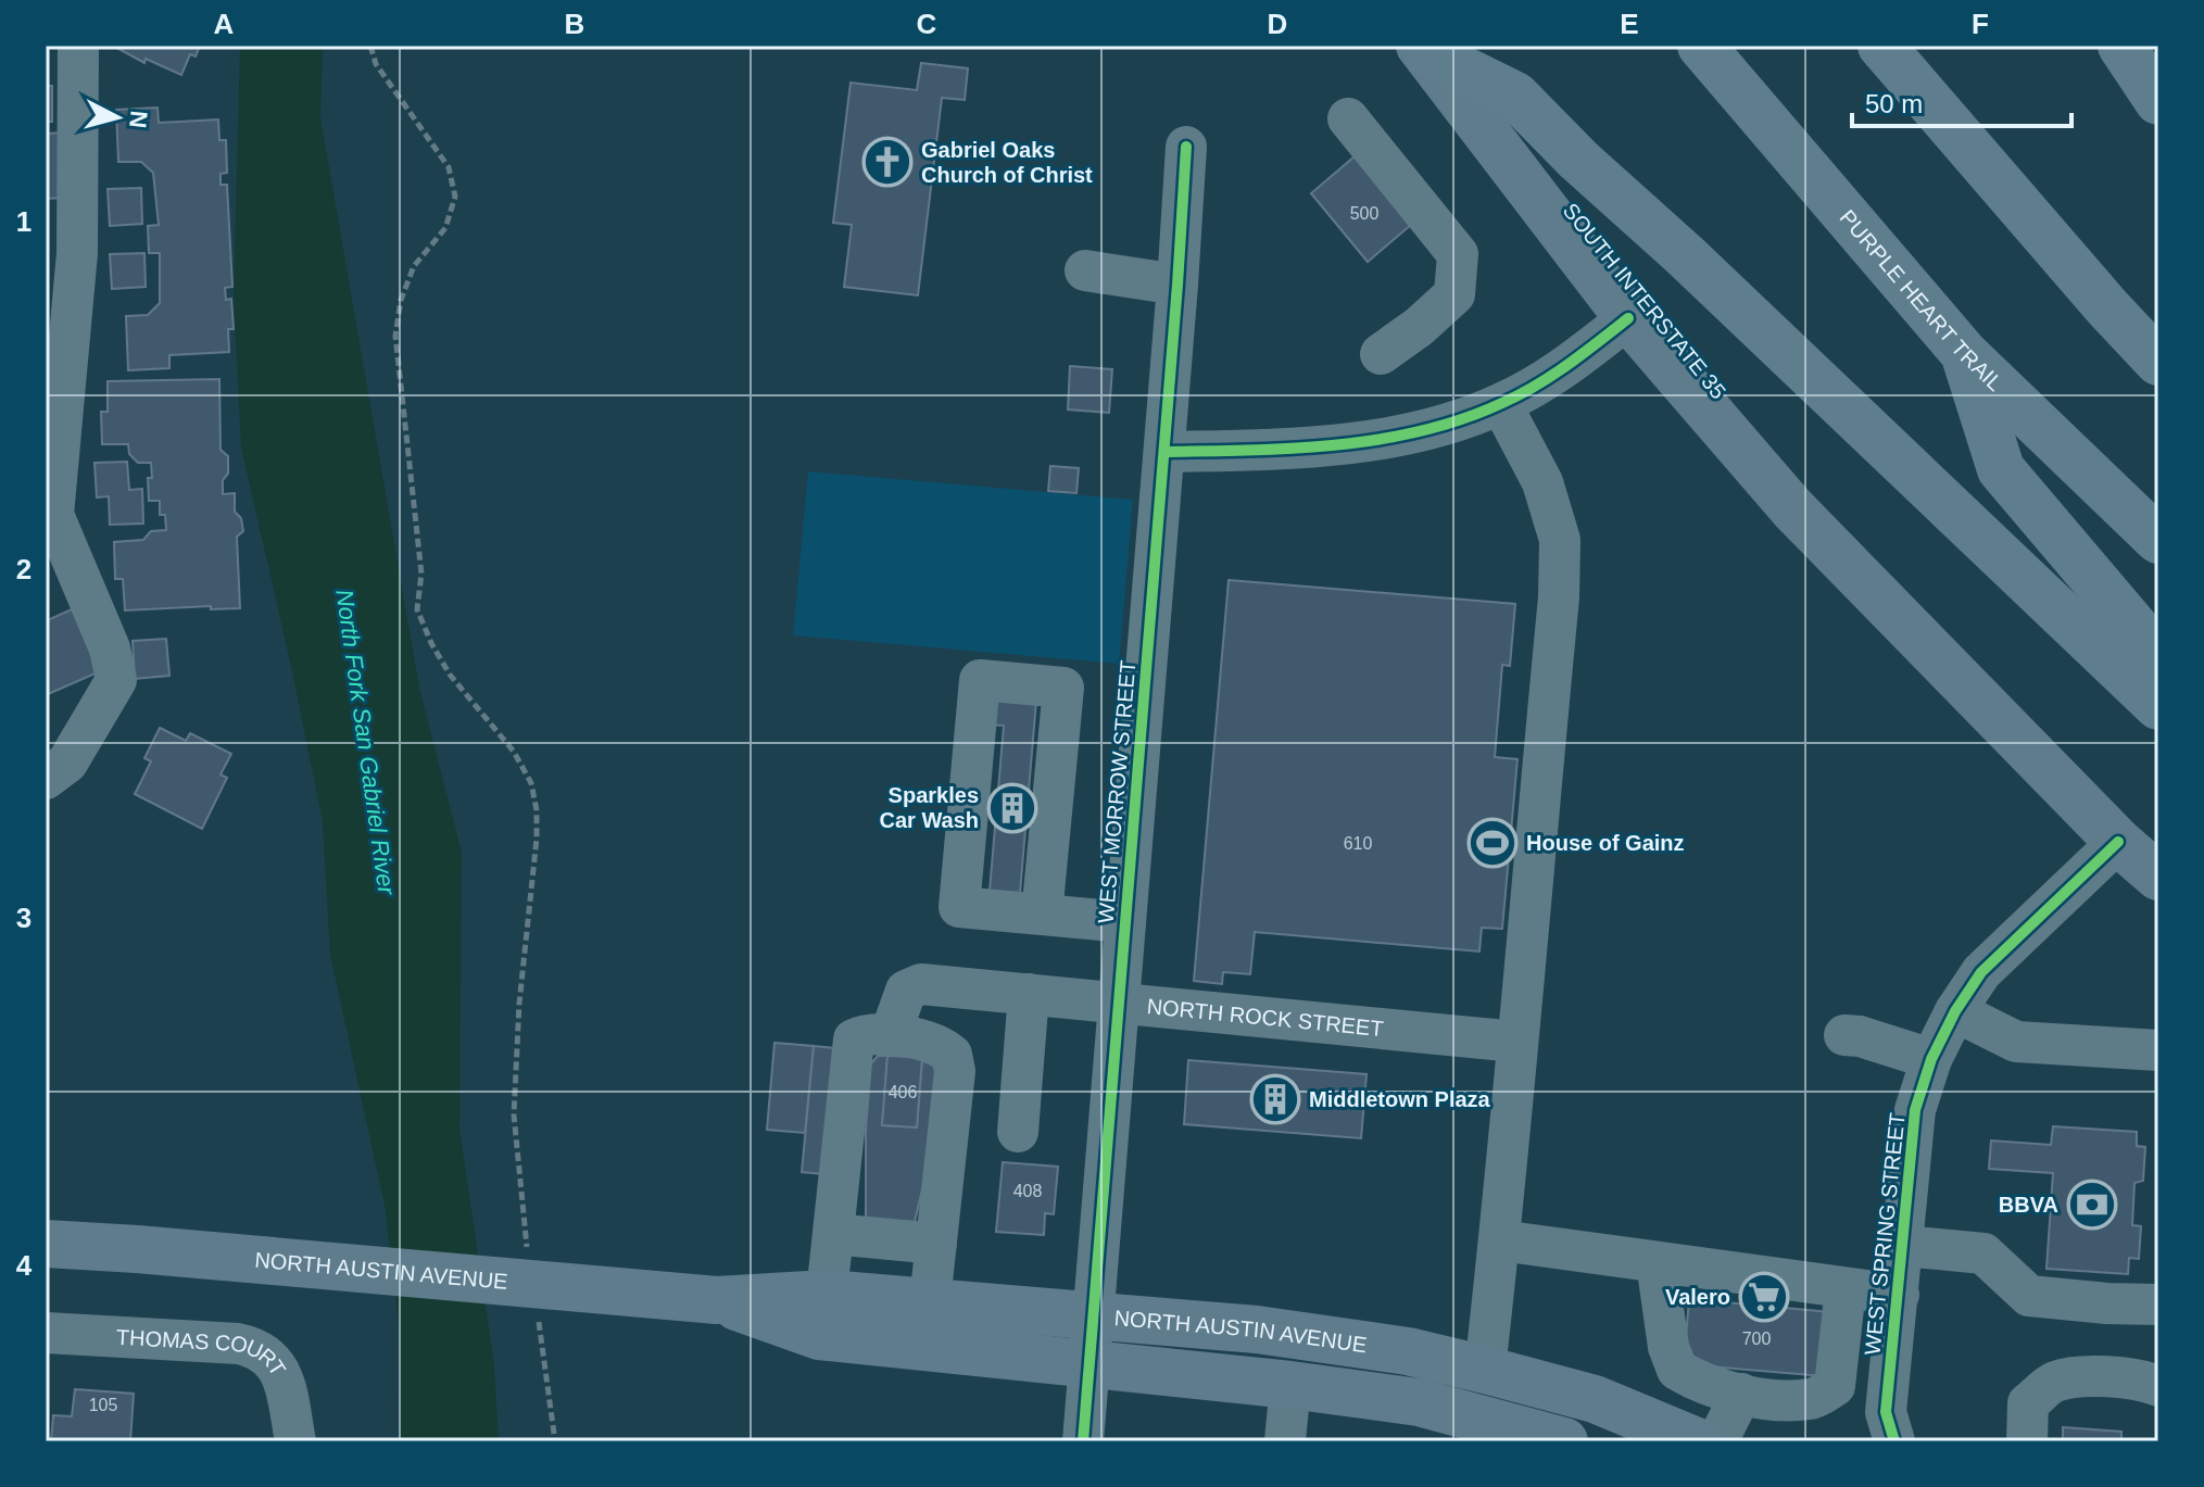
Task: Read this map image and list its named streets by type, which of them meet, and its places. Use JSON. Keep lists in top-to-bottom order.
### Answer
{
  "streets": {
    "highway": ["PURPLE HEART TRAIL"],
    "main road": ["SOUTH INTERSTATE 35", "NORTH AUSTIN AVENUE"],
    "street": [
      "WEST MORROW STREET",
      "NORTH ROCK STREET",
      "WEST SPRING STREET",
      "THOMAS COURT"
    ]
  },
  "crossings": [
    ["SOUTH INTERSTATE 35", "WEST SPRING STREET"],
    ["WEST MORROW STREET", "NORTH ROCK STREET"],
    ["WEST MORROW STREET", "NORTH AUSTIN AVENUE"]
  ],
  "water": ["North Fork San Gabriel River"],
  "places": {
    "church": ["Gabriel Oaks Church of Christ"],
    "building": ["Sparkles Car Wash", "Middletown Plaza"],
    "sports": ["House of Gainz"],
    "bank": ["BBVA"],
    "supermarket": ["Valero"]
  },
  "house_numbers": [
    "500",
    "610",
    "406",
    "408",
    "700",
    "105"
  ],
  "scale_bar": "50 m",
  "north": "right",
  "grid": {
    "columns": [
      "A",
      "B",
      "C",
      "D",
      "E",
      "F"
    ],
    "rows": [
      "1",
      "2",
      "3",
      "4"
    ]
  }
}
